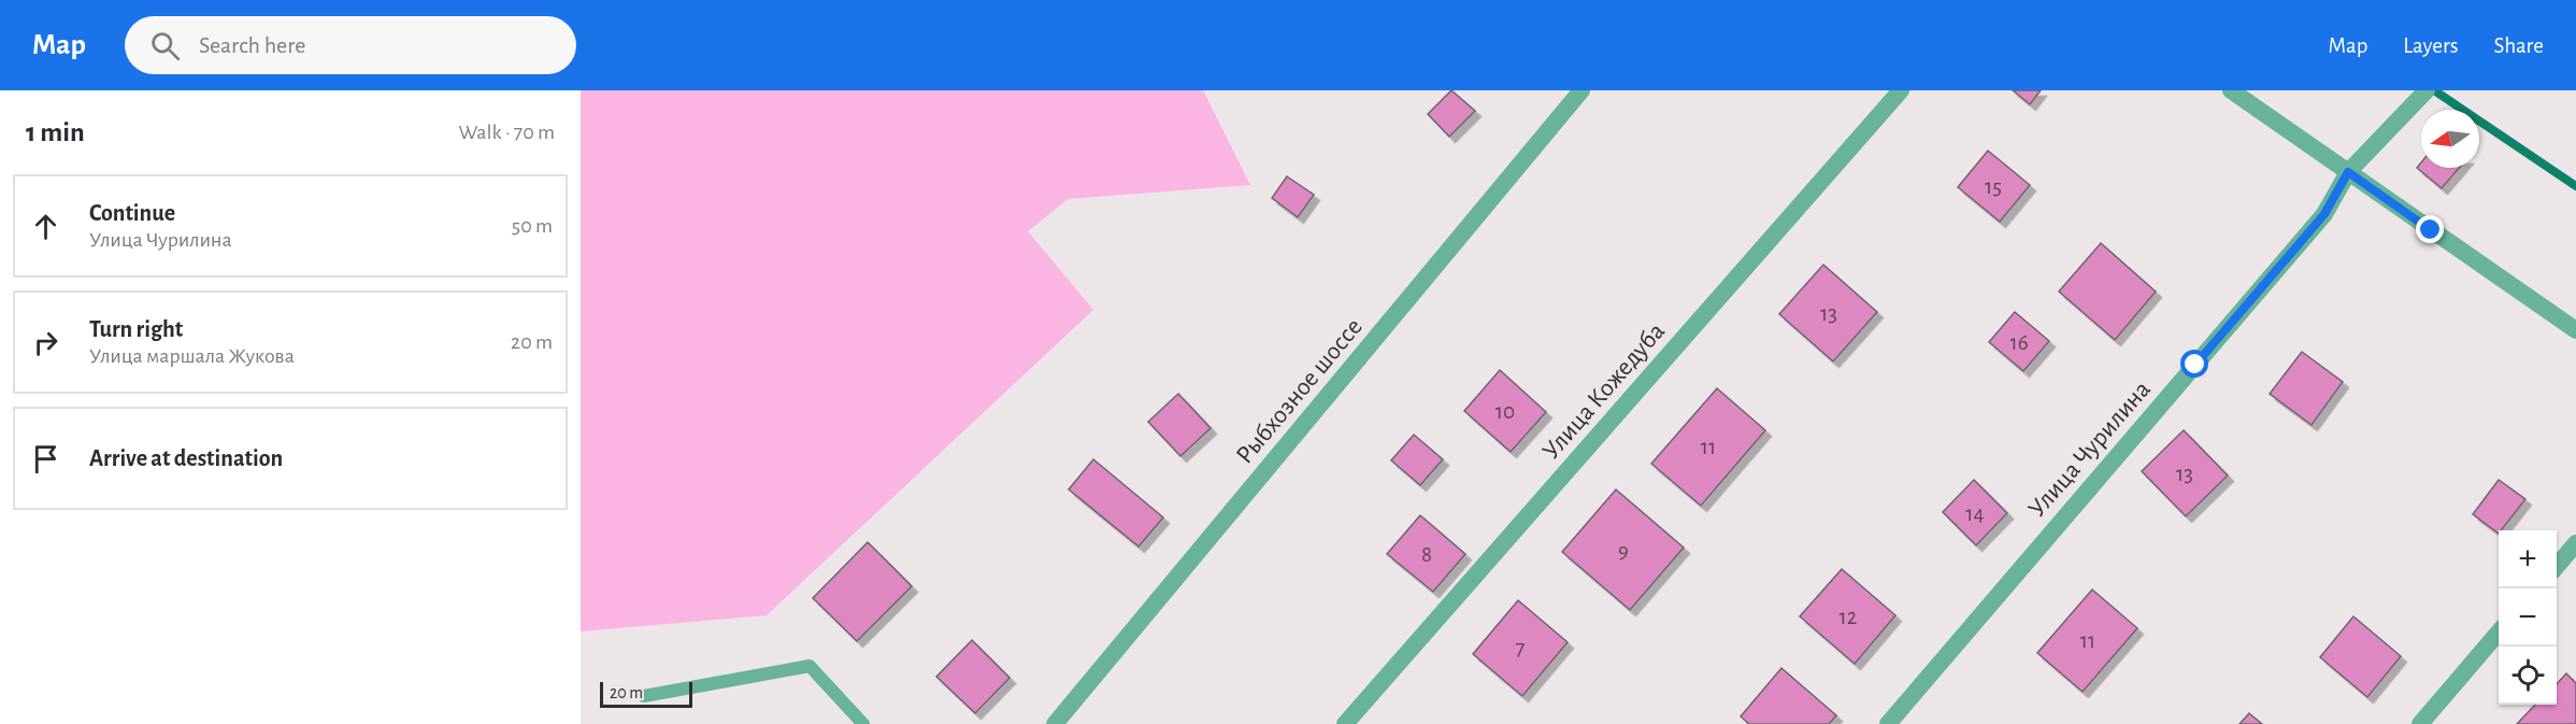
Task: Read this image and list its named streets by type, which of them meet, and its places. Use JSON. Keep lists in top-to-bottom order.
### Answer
{
  "streets": {
    "street": ["Рыбхозное шоссе", "Улица Кожедуба", "Улица Чурилина"]
  },
  "house_numbers": [
    "15",
    "13",
    "16",
    "10",
    "11",
    "13",
    "14",
    "9",
    "8",
    "12",
    "11",
    "7"
  ],
  "scale_bar": "20 m",
  "north": "left",
  "page": {
    "header": "Map",
    "search": "Search here",
    "nav": ["Map", "Layers", "Share"],
    "heading": ["1 min", "Walk · 70 m"],
    "list": [
      ["Continue", "Улица Чурилина", "50 m"],
      ["Turn right", "Улица маршала Жукова", "20 m"],
      "Arrive at destination"
    ],
    "map_buttons": ["+", "−"],
    "scale": "20 m"
  }
}
